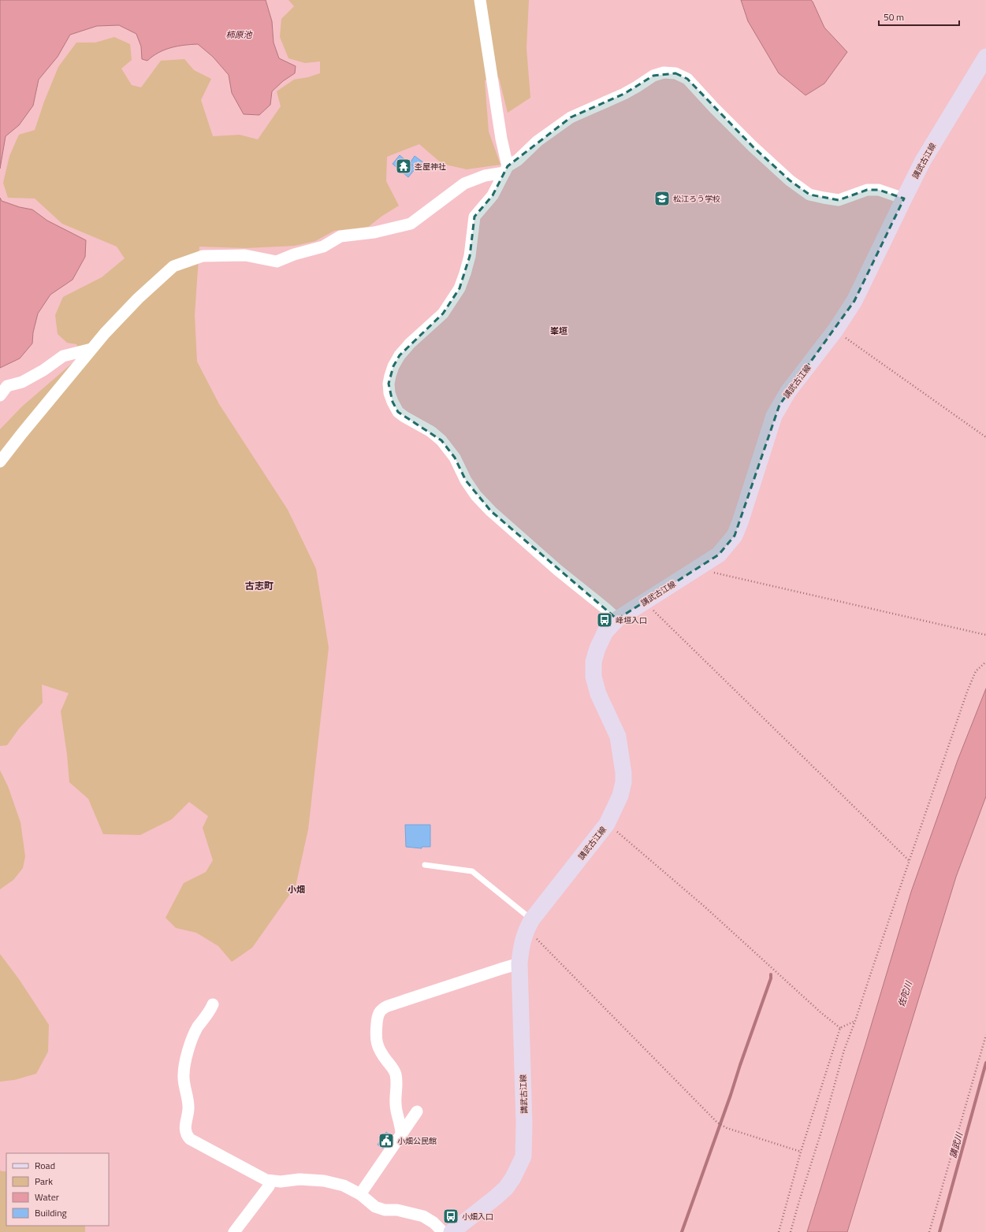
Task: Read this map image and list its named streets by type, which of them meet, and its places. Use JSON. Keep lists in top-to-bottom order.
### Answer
{
  "streets": {
    "main road": ["講武古江線"]
  },
  "districts": ["峯垣", "古志町", "小畑"],
  "water": ["柿原池", "佐陀川", "講武川"],
  "places": {
    "temple": ["杢屋神社"],
    "school or university": ["松江ろう学校"],
    "bus stop": ["峰垣入口", "小畑入口"],
    "public building": ["小畑公民館"]
  },
  "legend": [
    "Road",
    "Park",
    "Water",
    "Building"
  ],
  "scale_bar": "50 m"
}
